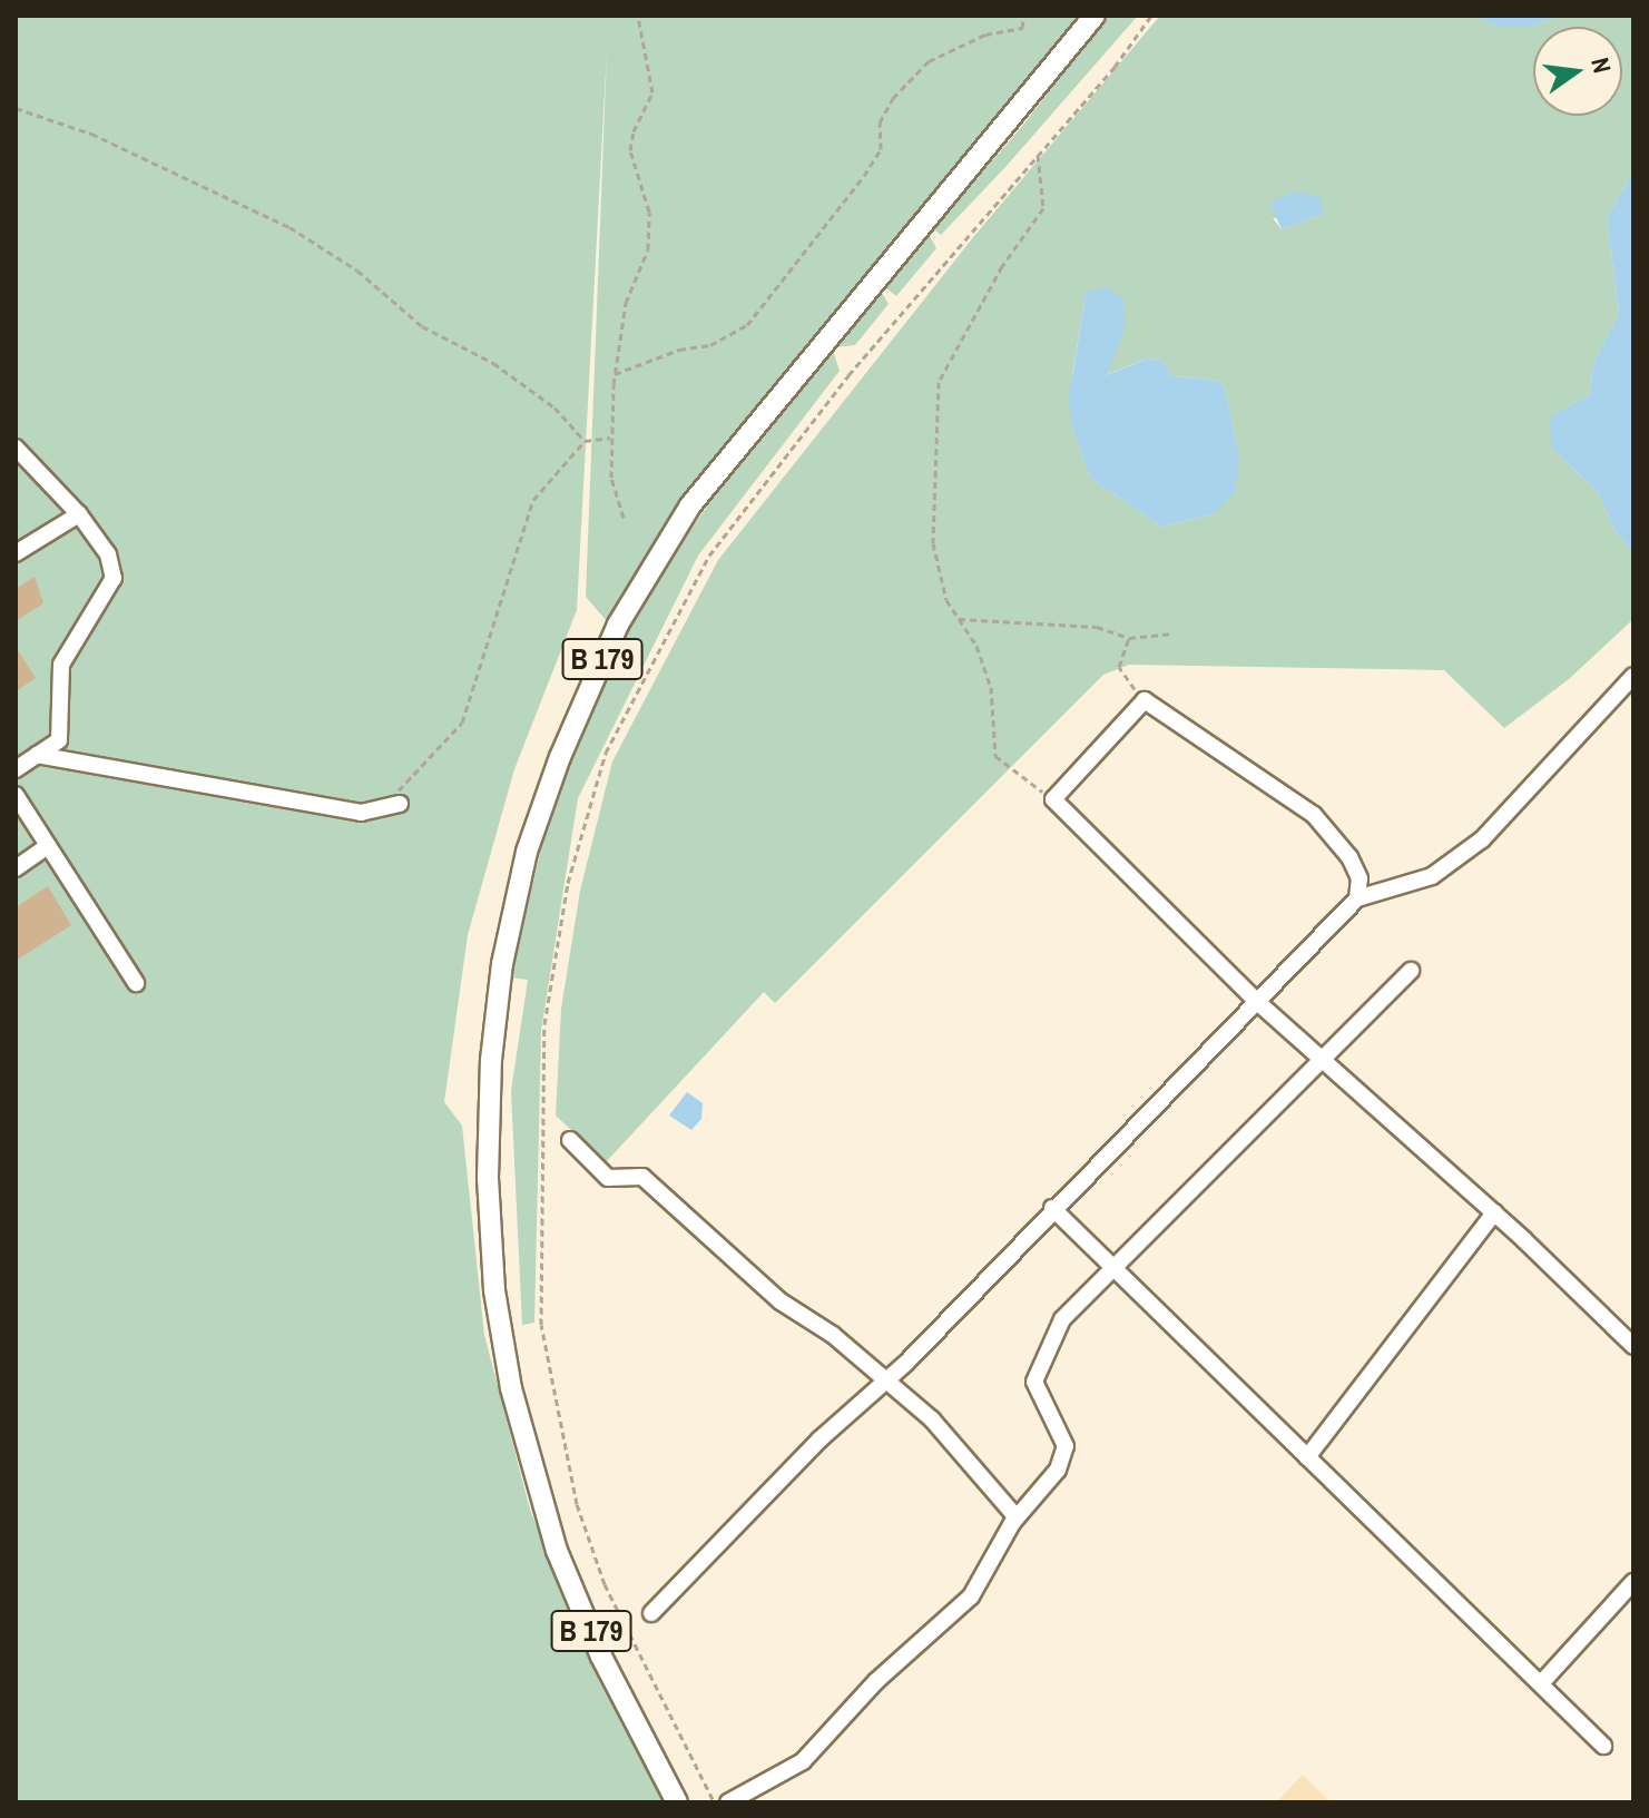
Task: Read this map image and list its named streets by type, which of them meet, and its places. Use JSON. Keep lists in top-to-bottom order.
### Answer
{
  "streets": {
    "main road": ["B 179"]
  },
  "north": "right"
}
